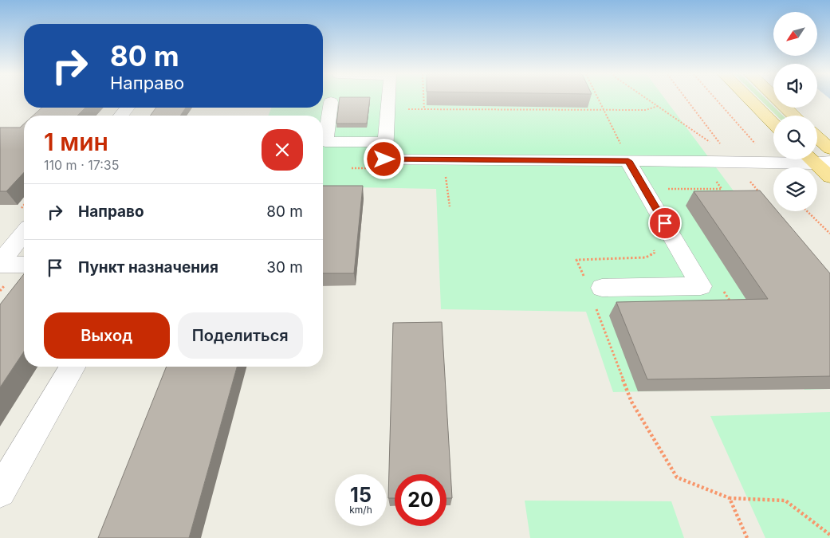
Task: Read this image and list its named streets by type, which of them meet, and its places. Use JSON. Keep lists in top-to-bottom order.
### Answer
{
  "north": "bottom left",
  "page": {
    "turn": ["80 m", "Направо"],
    "heading": ["1 мин", "110 m · 17:35"],
    "list": [
      {
        "name": "Направо",
        "value": "80 m"
      },
      {
        "name": "Пункт назначения",
        "value": "30 m"
      }
    ],
    "buttons": ["Выход", "Поделиться"],
    "speed": "15 km/h",
    "limit": "20"
  }
}
